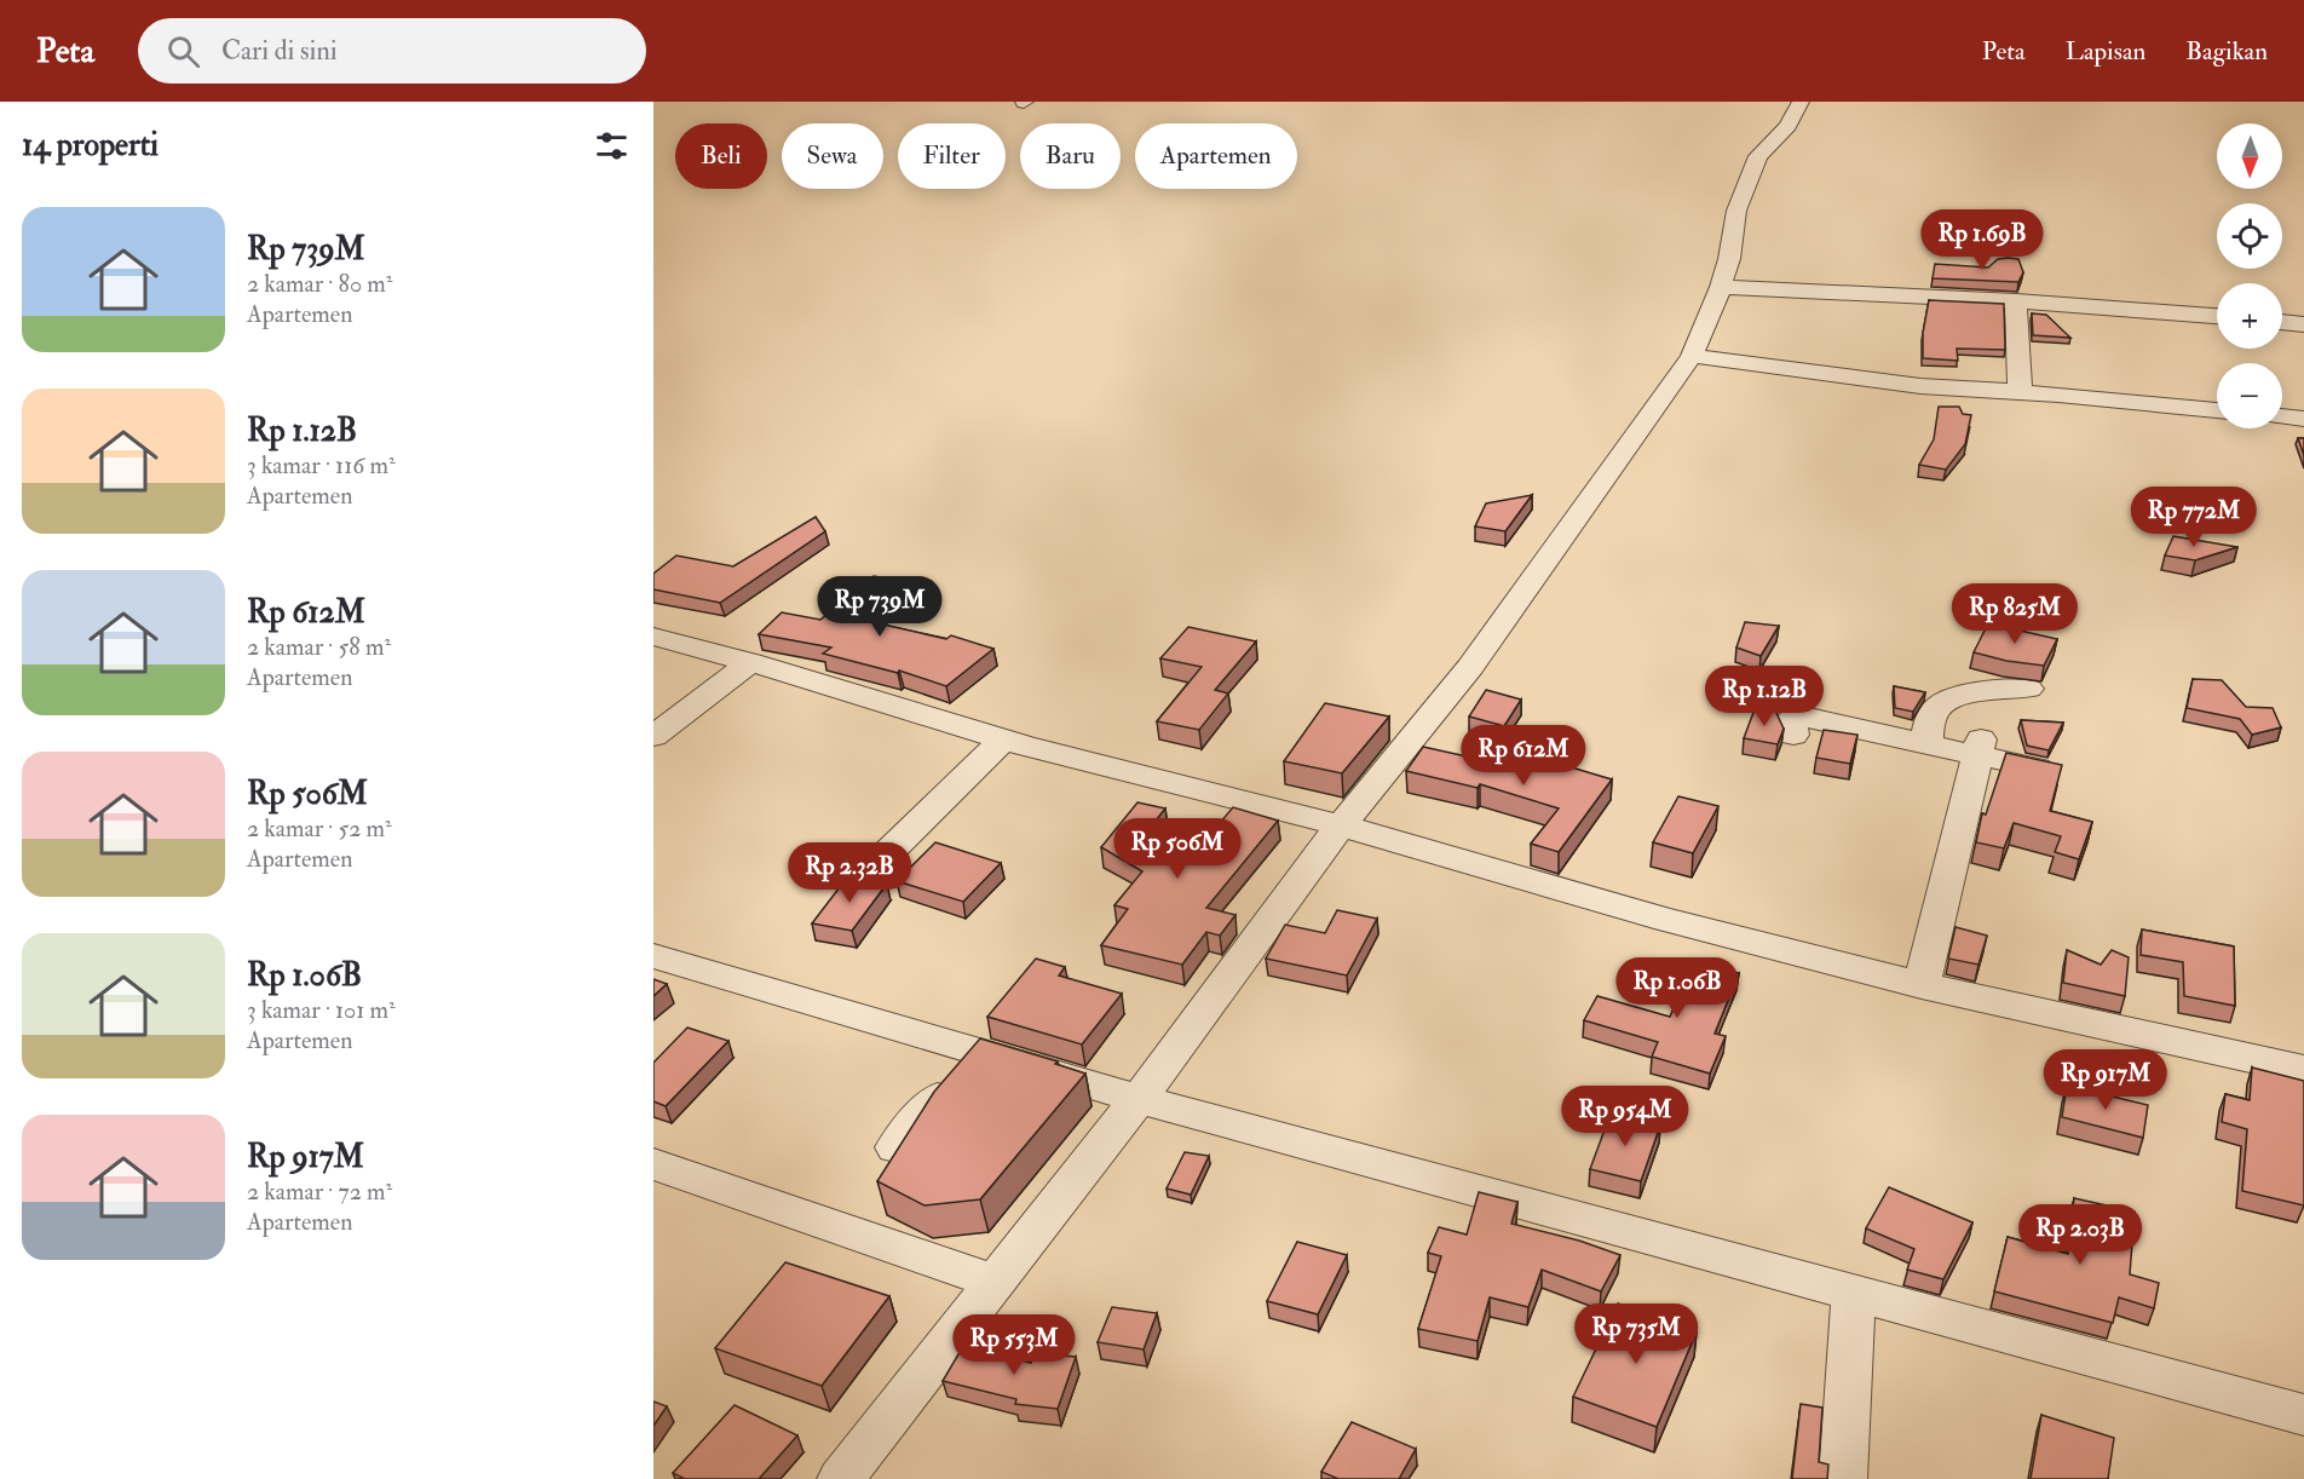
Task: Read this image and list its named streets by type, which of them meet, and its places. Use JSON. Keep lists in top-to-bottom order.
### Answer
{
  "north": "bottom",
  "page": {
    "header": "Peta",
    "search": "Cari di sini",
    "nav": ["Peta", "Lapisan", "Bagikan"],
    "heading": "14 properti",
    "map_buttons": ["+", "−"],
    "chip": [
      "Beli",
      "Sewa",
      "Filter",
      "Baru",
      "Apartemen"
    ],
    "list": [
      {
        "name": "Rp 739M",
        "note": "2 kamar · 80 m² · Apartemen"
      },
      {
        "name": "Rp 1.12B",
        "note": "3 kamar · 116 m² · Apartemen"
      },
      {
        "name": "Rp 612M",
        "note": "2 kamar · 58 m² · Apartemen"
      },
      {
        "name": "Rp 506M",
        "note": "2 kamar · 52 m² · Apartemen"
      },
      {
        "name": "Rp 1.06B",
        "note": "3 kamar · 101 m² · Apartemen"
      },
      {
        "name": "Rp 917M",
        "note": "2 kamar · 72 m² · Apartemen"
      }
    ],
    "price": [
      "Rp 1.69B",
      "Rp 772M",
      "Rp 739M",
      "Rp 825M",
      "Rp 1.12B",
      "Rp 612M",
      "Rp 506M",
      "Rp 2.32B",
      "Rp 1.06B",
      "Rp 917M",
      "Rp 954M",
      "Rp 2.03B",
      "Rp 735M",
      "Rp 553M"
    ]
  }
}
